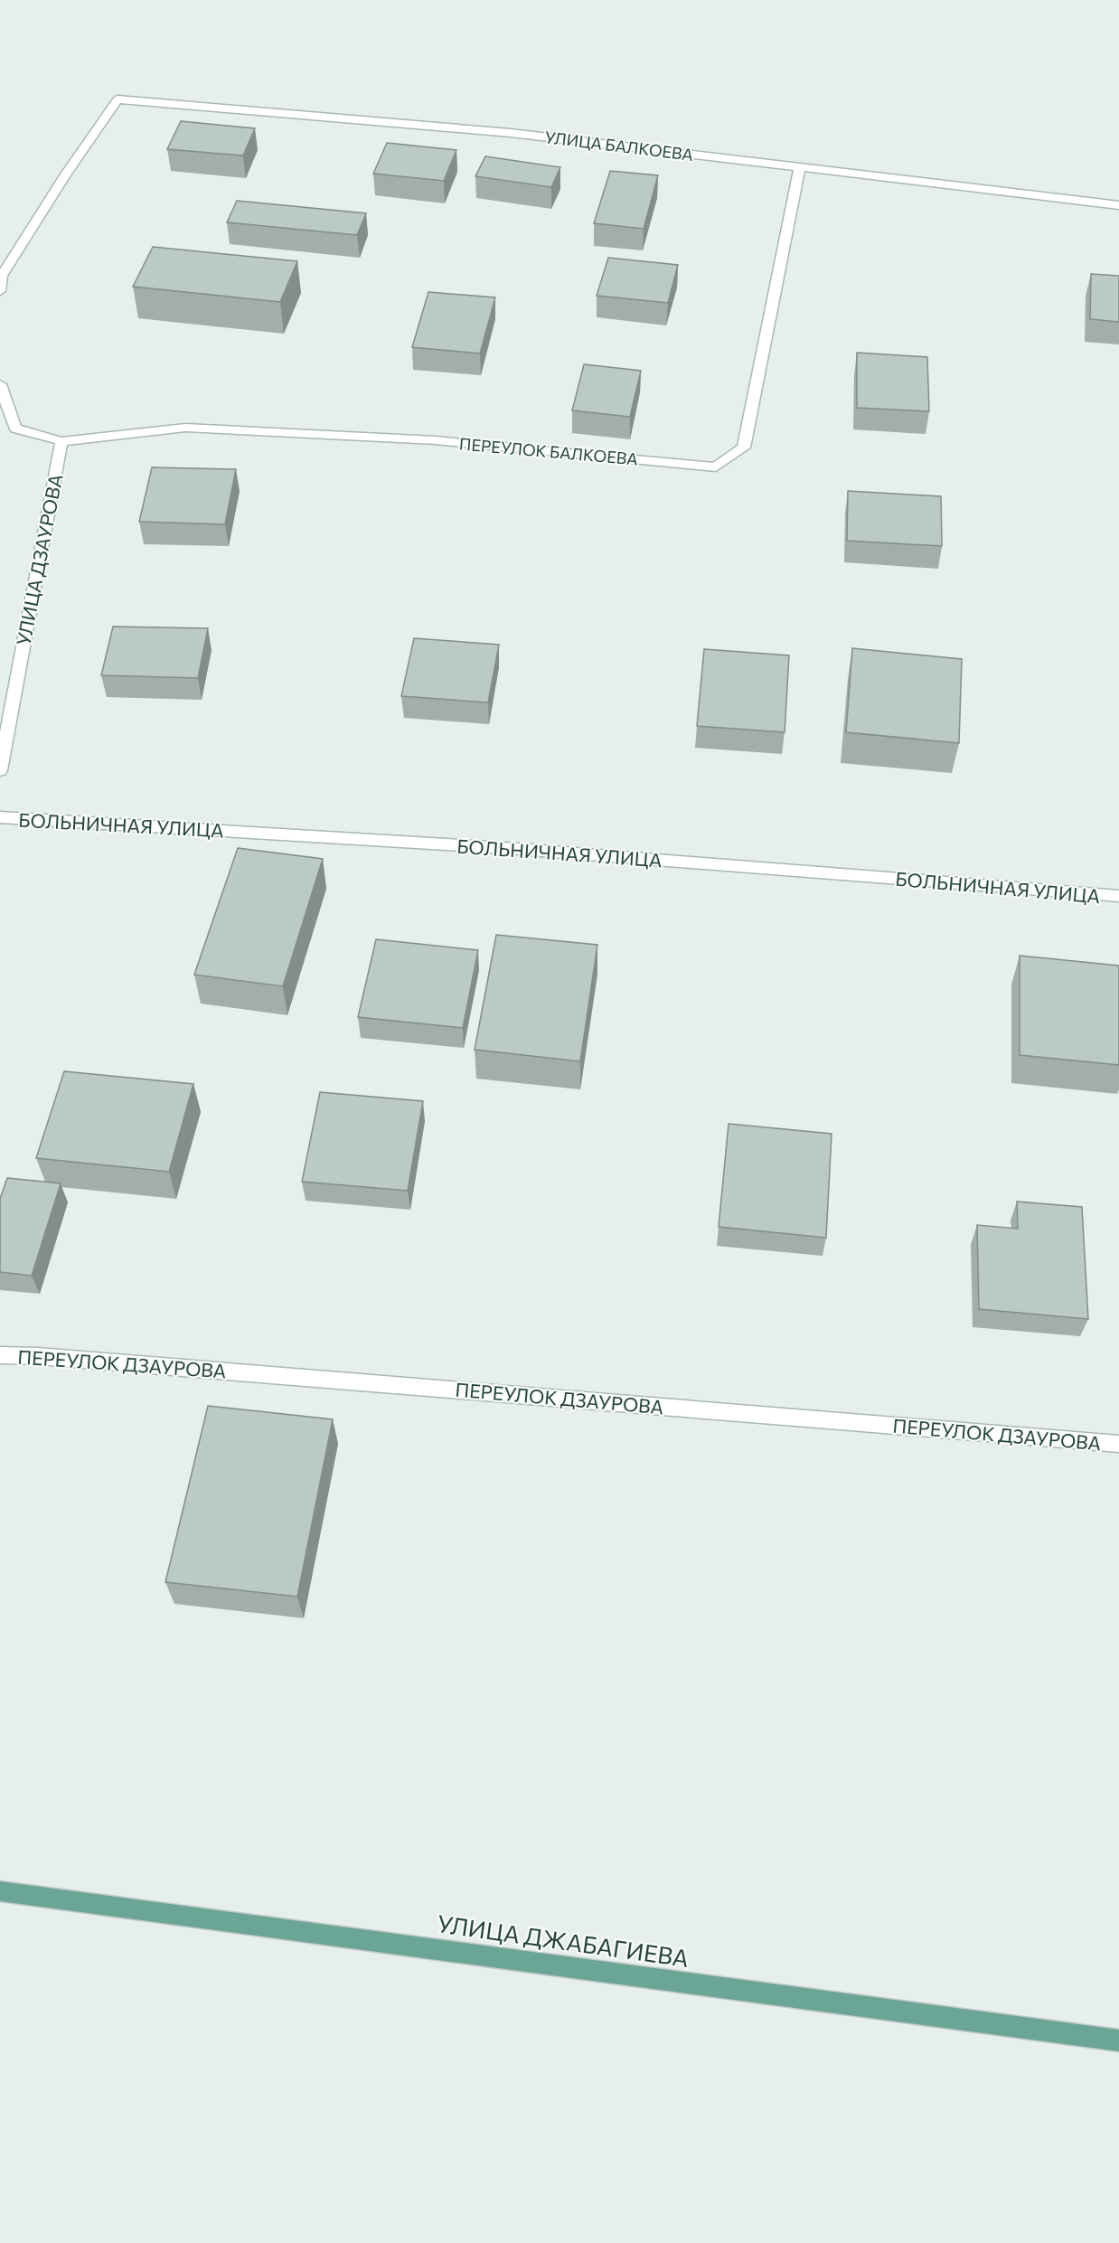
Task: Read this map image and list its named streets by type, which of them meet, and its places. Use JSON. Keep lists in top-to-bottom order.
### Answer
{
  "streets": {
    "main road": ["УЛИЦА ДЖАБАГИЕВА"],
    "street": [
      "УЛИЦА БАЛКОЕВА",
      "ПЕРЕУЛОК БАЛКОЕВА",
      "УЛИЦА ДЗАУРОВА",
      "БОЛЬНИЧНАЯ УЛИЦА",
      "ПЕРЕУЛОК ДЗАУРОВА"
    ]
  },
  "crossings": [
    ["УЛИЦА БАЛКОЕВА", "ПЕРЕУЛОК БАЛКОЕВА"],
    ["ПЕРЕУЛОК БАЛКОЕВА", "УЛИЦА ДЗАУРОВА"]
  ]
}
